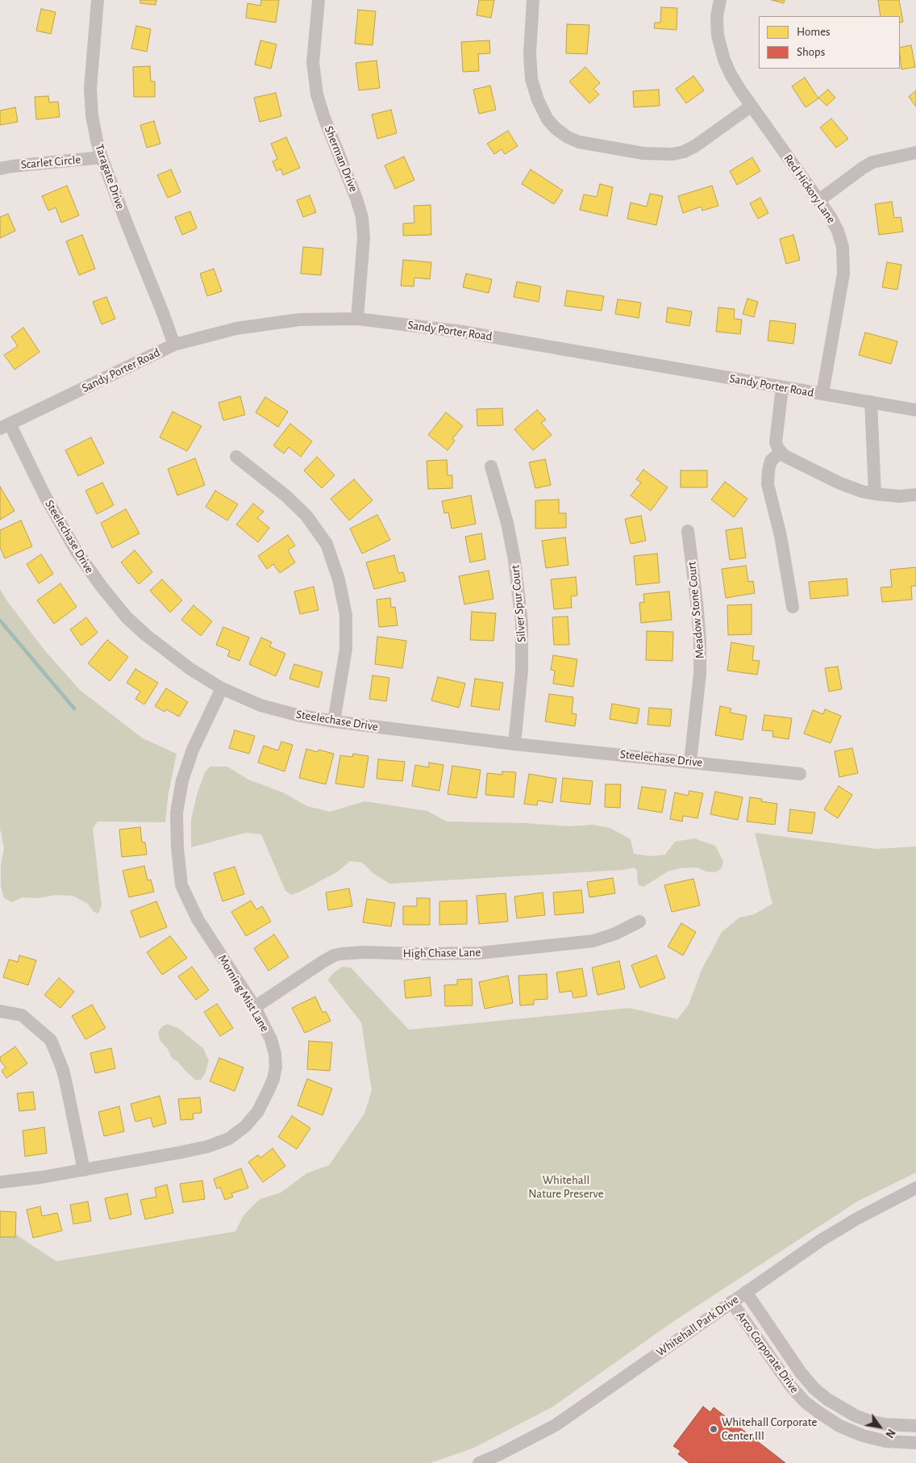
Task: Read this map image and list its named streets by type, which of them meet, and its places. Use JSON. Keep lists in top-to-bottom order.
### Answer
{
  "streets": {
    "street": [
      "Sherman Drive",
      "Scarlet Circle",
      "Taragate Drive",
      "Red Hickory Lane",
      "Sandy Porter Road",
      "Steelechase Drive",
      "Silver Spur Court",
      "Meadow Stone Court",
      "High Chase Lane",
      "Morning Mist Lane",
      "Whitehall Park Drive",
      "Arco Corporate Drive"
    ]
  },
  "crossings": [
    ["Sherman Drive", "Sandy Porter Road"],
    ["Scarlet Circle", "Taragate Drive"],
    ["Taragate Drive", "Sandy Porter Road"],
    ["Red Hickory Lane", "Sandy Porter Road"],
    ["Sandy Porter Road", "Steelechase Drive"],
    ["Steelechase Drive", "Silver Spur Court"],
    ["Steelechase Drive", "Meadow Stone Court"],
    ["Steelechase Drive", "Morning Mist Lane"],
    ["High Chase Lane", "Morning Mist Lane"],
    ["Whitehall Park Drive", "Arco Corporate Drive"]
  ],
  "parks": ["Whitehall Nature Preserve"],
  "places": ["Whitehall Corporate Center III"],
  "legend": ["Homes", "Shops"],
  "north": "bottom right"
}
